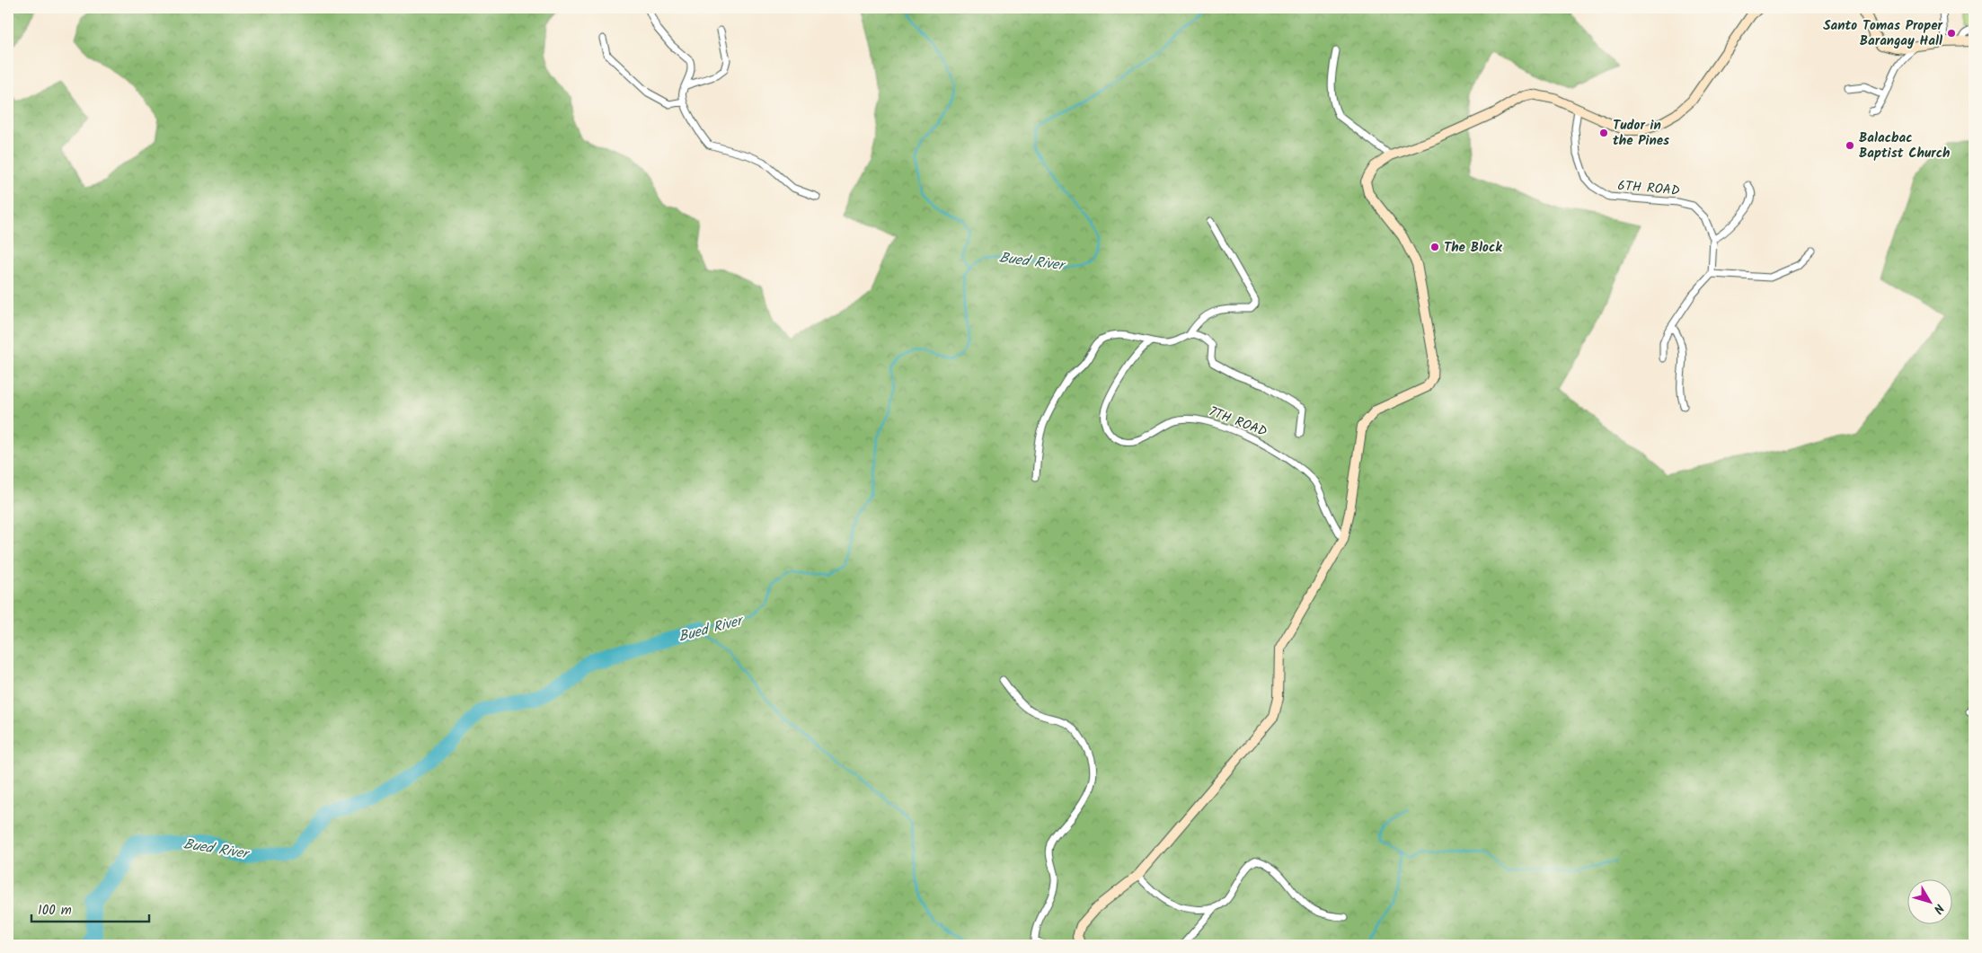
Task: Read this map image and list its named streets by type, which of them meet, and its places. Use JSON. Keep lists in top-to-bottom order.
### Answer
{
  "streets": {
    "street": ["6TH ROAD", "7TH ROAD"]
  },
  "water": ["Bued River"],
  "places": [
    "Santo Tomas Proper Barangay Hall",
    "Tudor in the Pines",
    "Balacbac Baptist Church",
    "The Block"
  ],
  "scale_bar": "100 m",
  "north": "bottom right"
}
